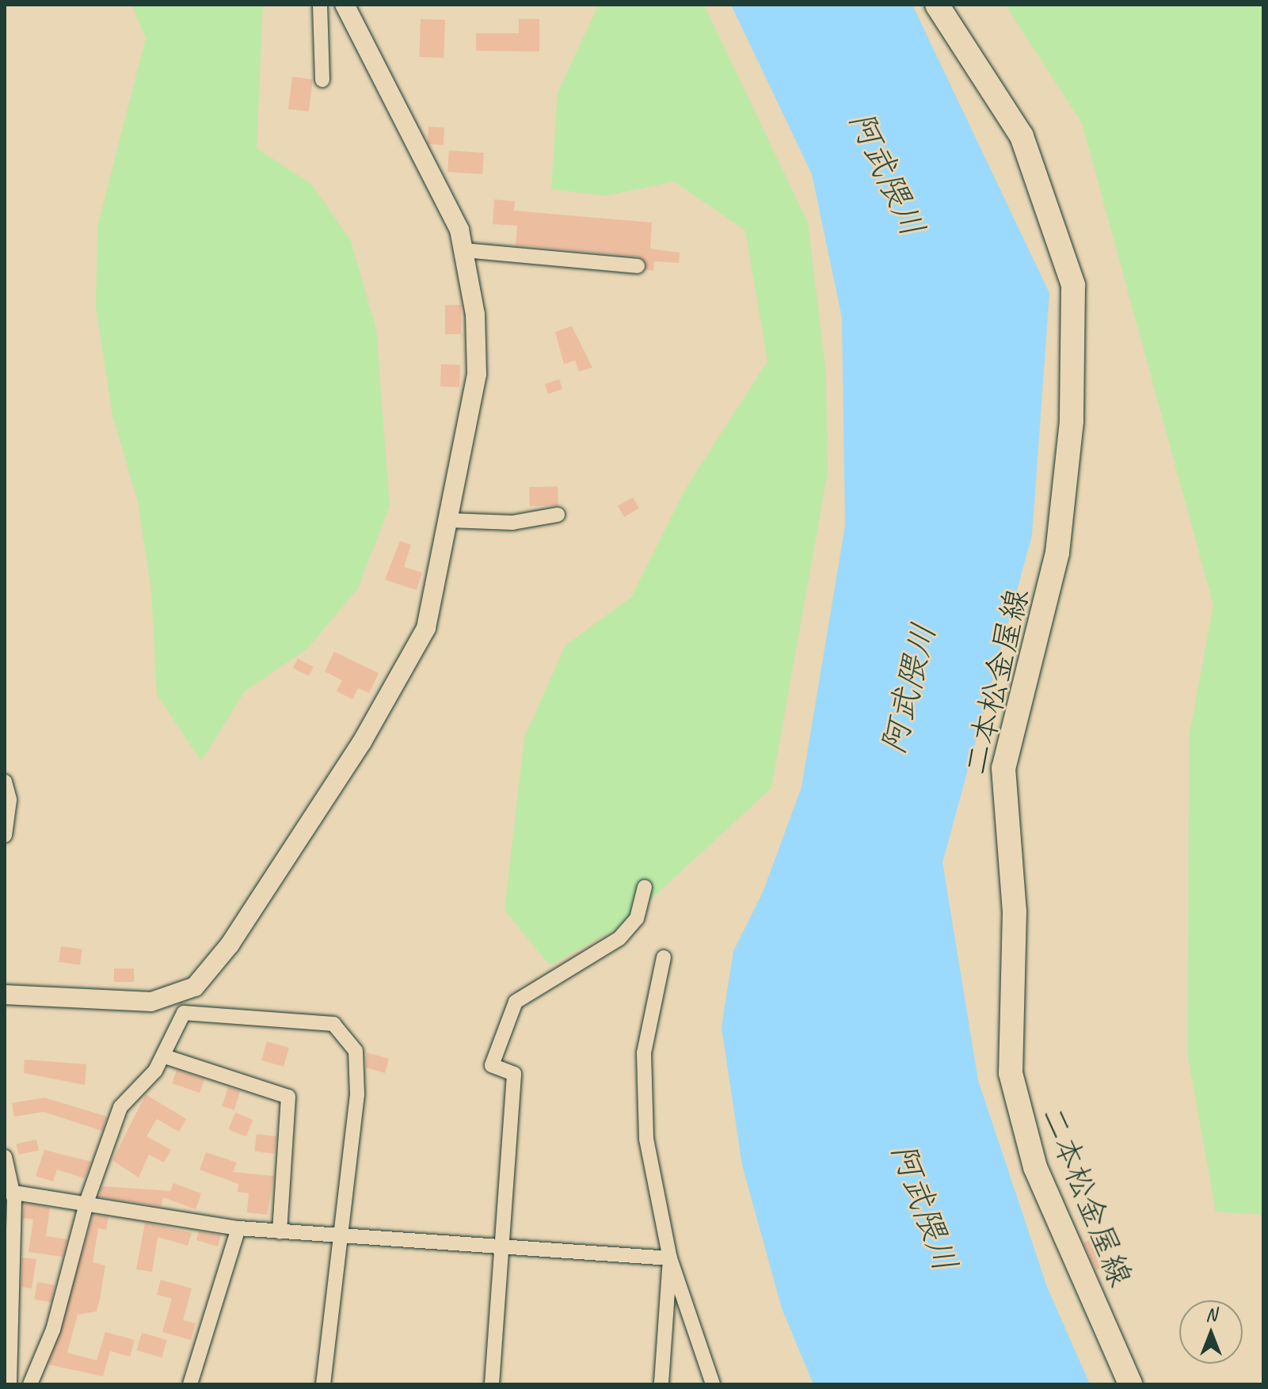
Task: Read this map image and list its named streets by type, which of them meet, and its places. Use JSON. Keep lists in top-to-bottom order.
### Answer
{
  "streets": {
    "main road": ["二本松金屋線"]
  },
  "water": ["阿武隈川"],
  "north": "top"
}
